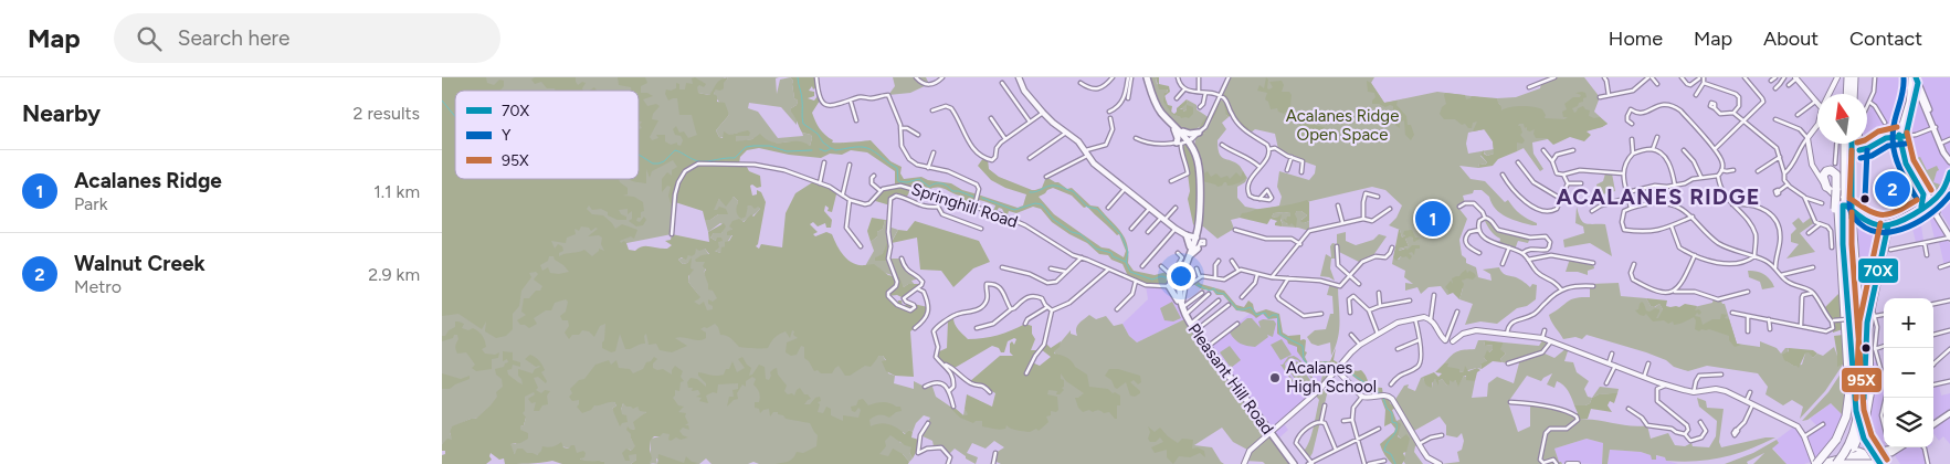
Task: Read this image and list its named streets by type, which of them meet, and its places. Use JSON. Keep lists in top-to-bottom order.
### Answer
{
  "streets": {
    "main road": ["Pleasant Hill Road"],
    "street": ["Springhill Road"]
  },
  "crossings": [
    ["Springhill Road", "Pleasant Hill Road"]
  ],
  "districts": ["ACALANES RIDGE"],
  "parks": ["Acalanes Ridge Open Space"],
  "places": ["Acalanes High School"],
  "lines": ["transit line 70X", "transit line Y", "transit line 95X"],
  "legend": ["70X", "Y", "95X"],
  "north": "top",
  "page": {
    "header": "Map",
    "search": "Search here",
    "nav": [
      "Home",
      "Map",
      "About",
      "Contact"
    ],
    "heading": ["Nearby", "2 results"],
    "list": [
      {
        "mark": "1",
        "name": "Acalanes Ridge",
        "note": "Park",
        "value": "1.1 km"
      },
      {
        "mark": "2",
        "name": "Walnut Creek",
        "note": "Metro",
        "value": "2.9 km"
      }
    ],
    "pins": ["2", "1"],
    "map_buttons": ["+", "−"]
  }
}
